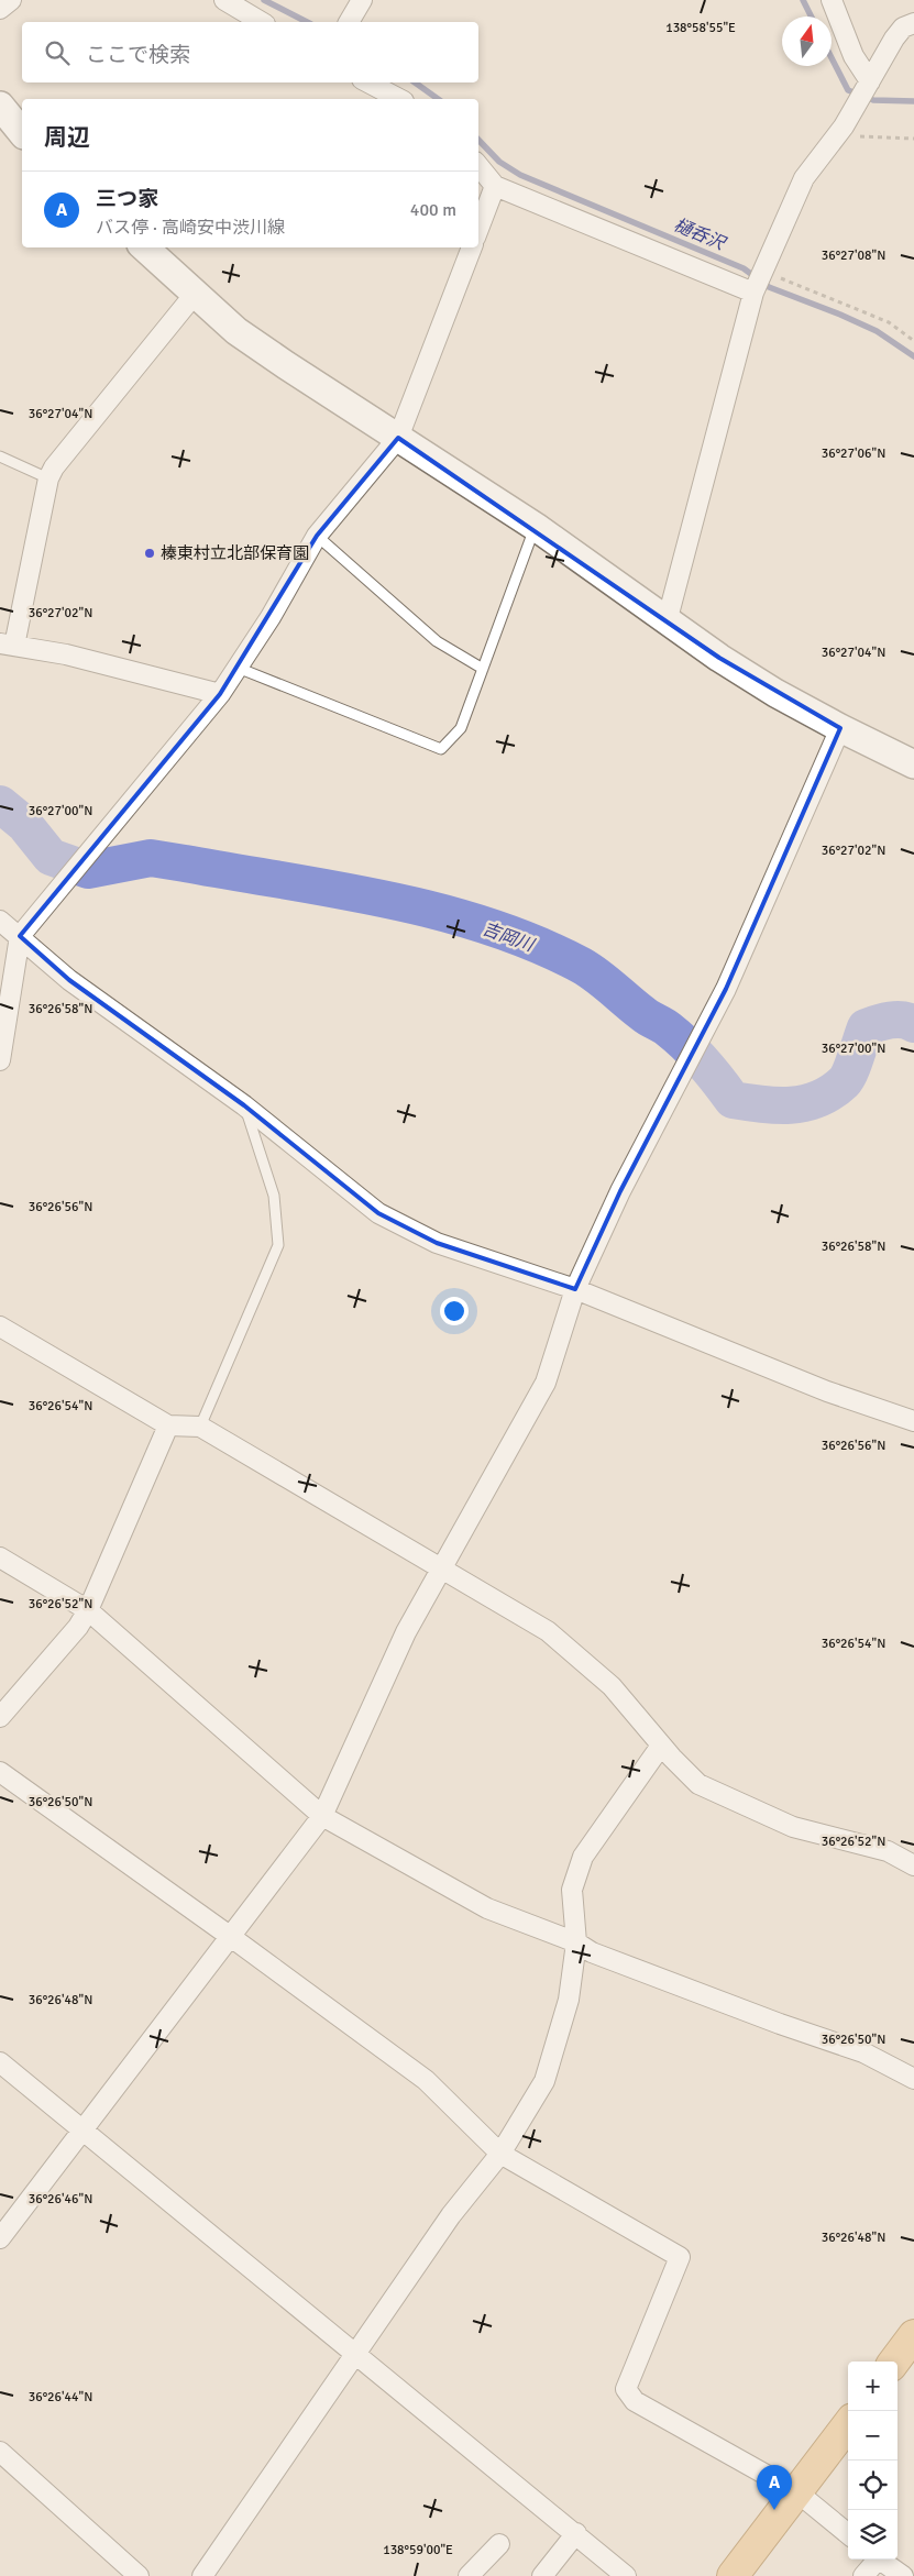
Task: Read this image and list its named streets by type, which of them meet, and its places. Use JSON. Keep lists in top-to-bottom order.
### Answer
{
  "water": ["樋呑沢", "吉岡川"],
  "places": ["榛東村立北部保育園"],
  "north": "top",
  "page": {
    "search": "ここで検索",
    "heading": "周辺",
    "list": [
      {
        "mark": "A",
        "name": "三つ家",
        "note": "バス停 · 高崎安中渋川線",
        "value": "400 m"
      }
    ],
    "map_buttons": ["+", "−"],
    "pins": "A"
  },
  "coordinates": [
    "138°58'55\"E",
    "36°27'08\"N",
    "36°27'04\"N",
    "36°27'06\"N",
    "36°27'02\"N",
    "36°27'00\"N",
    "36°26'58\"N",
    "36°26'56\"N",
    "36°26'54\"N",
    "36°26'52\"N",
    "36°26'50\"N",
    "36°26'48\"N",
    "36°26'46\"N",
    "36°26'44\"N",
    "138°59'00\"E"
  ]
}
